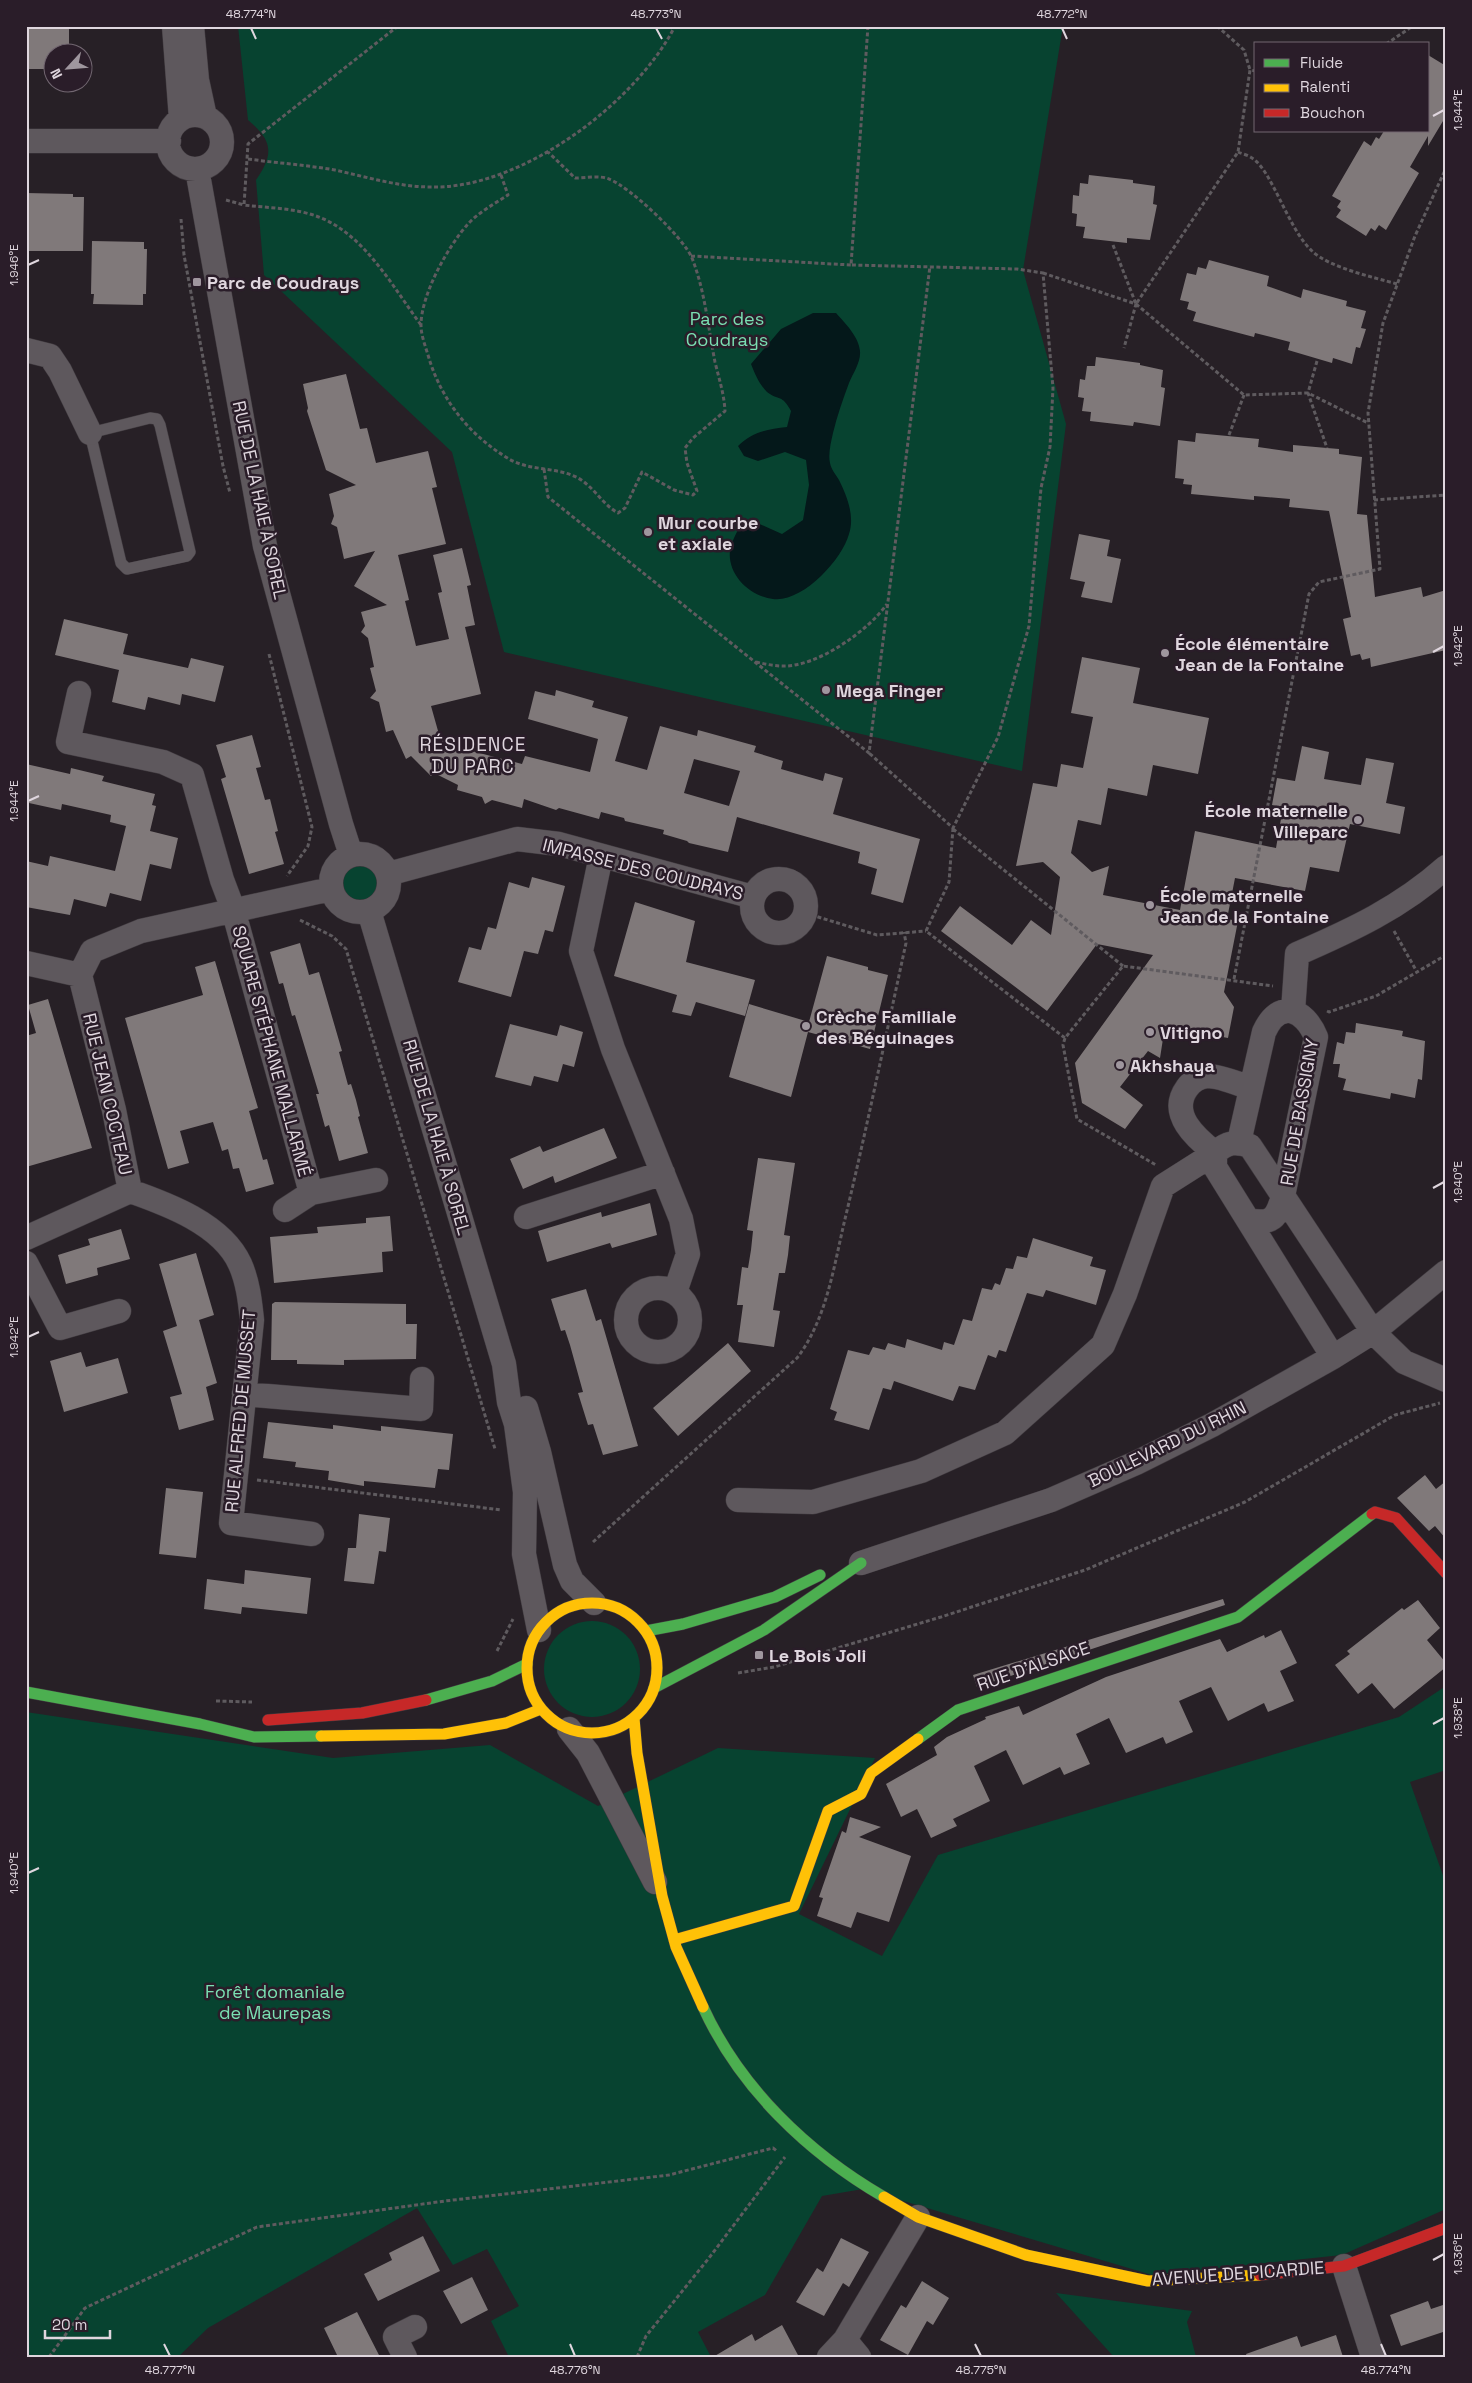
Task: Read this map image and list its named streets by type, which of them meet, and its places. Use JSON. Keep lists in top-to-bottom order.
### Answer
{
  "streets": {
    "street": [
      "RUE DE LA HAIE À SOREL",
      "IMPASSE DES COUDRAYS",
      "SQUARE STÉPHANE MALLARMÉ",
      "RUE JEAN COCTEAU",
      "RUE DE BASSIGNY",
      "RUE ALFRED DE MUSSET",
      "BOULEVARD DU RHIN",
      "RUE D'ALSACE",
      "AVENUE DE PICARDIE"
    ]
  },
  "crossings": [
    ["RUE DE LA HAIE À SOREL", "IMPASSE DES COUDRAYS"],
    ["RUE DE LA HAIE À SOREL", "BOULEVARD DU RHIN"],
    ["RUE DE LA HAIE À SOREL", "AVENUE DE PICARDIE"],
    ["RUE JEAN COCTEAU", "RUE ALFRED DE MUSSET"],
    ["RUE DE BASSIGNY", "BOULEVARD DU RHIN"],
    ["BOULEVARD DU RHIN", "AVENUE DE PICARDIE"],
    ["RUE D'ALSACE", "AVENUE DE PICARDIE"]
  ],
  "districts": ["RÉSIDENCE DU PARC"],
  "parks": ["Parc des Coudrays", "Forêt domaniale de Maurepas"],
  "places": {
    "transit": ["Parc de Coudrays", "Le Bois Joli"],
    "other": [
      "Mur courbe et axiale",
      "École élémentaire Jean de la Fontaine",
      "Mega Finger",
      "École maternelle Villeparc",
      "École maternelle Jean de la Fontaine",
      "Crèche Familiale des Béguinages",
      "Vitigno",
      "Akhshaya"
    ]
  },
  "legend": ["Fluide", "Ralenti", "Bouchon"],
  "scale_bar": "20 m",
  "north": "bottom left",
  "coordinates": [
    "48.774°N",
    "48.773°N",
    "48.772°N",
    "1.944°E",
    "1.946°E",
    "1.942°E",
    "1.940°E",
    "1.938°E",
    "1.936°E",
    "48.777°N",
    "48.776°N",
    "48.775°N"
  ]
}
